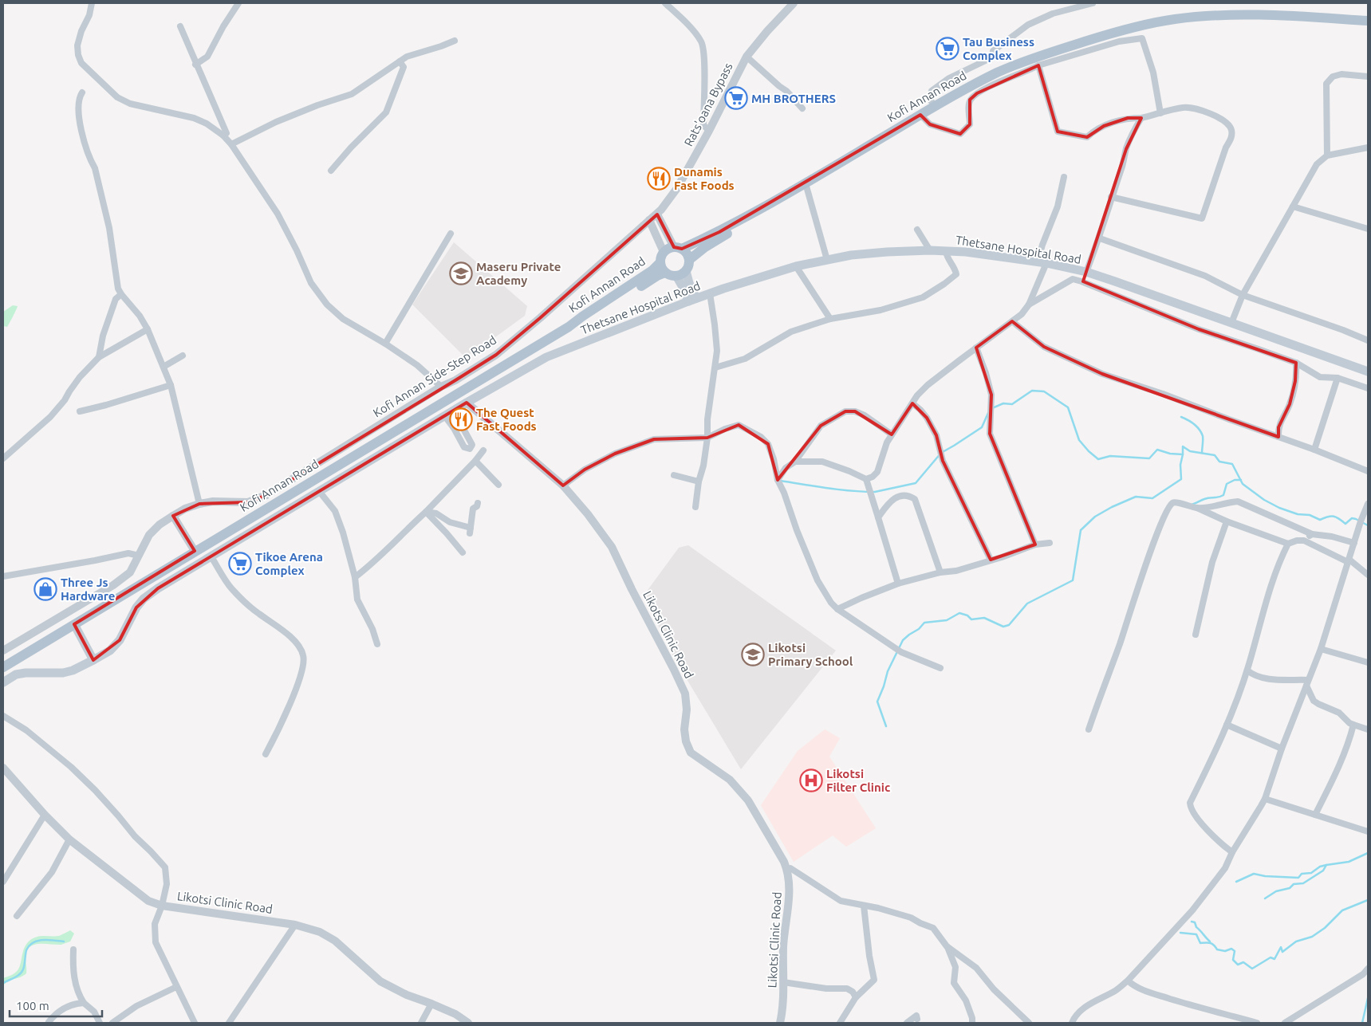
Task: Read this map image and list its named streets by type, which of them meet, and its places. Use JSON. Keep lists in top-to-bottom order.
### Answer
{
  "streets": {
    "main road": ["Kofi Annan Road", "Thetsane Hospital Road"],
    "street": ["Rats'oana Bypass", "Kofi Annan Side-Step Road", "Likotsi Clinic Road"]
  },
  "crossings": [
    ["Rats'oana Bypass", "Kofi Annan Side-Step Road"],
    ["Thetsane Hospital Road", "Likotsi Clinic Road"]
  ],
  "places": {
    "supermarket": ["Tau Business Complex", "MH BROTHERS", "Tikoe Arena Complex"],
    "restaurant": ["Dunamis Fast Foods", "The Quest Fast Foods"],
    "school or university": ["Maseru Private Academy", "Likotsi Primary School"],
    "shop": ["Three Js Hardware"],
    "hospital": ["Likotsi Filter Clinic"]
  },
  "scale_bar": "100 m"
}
